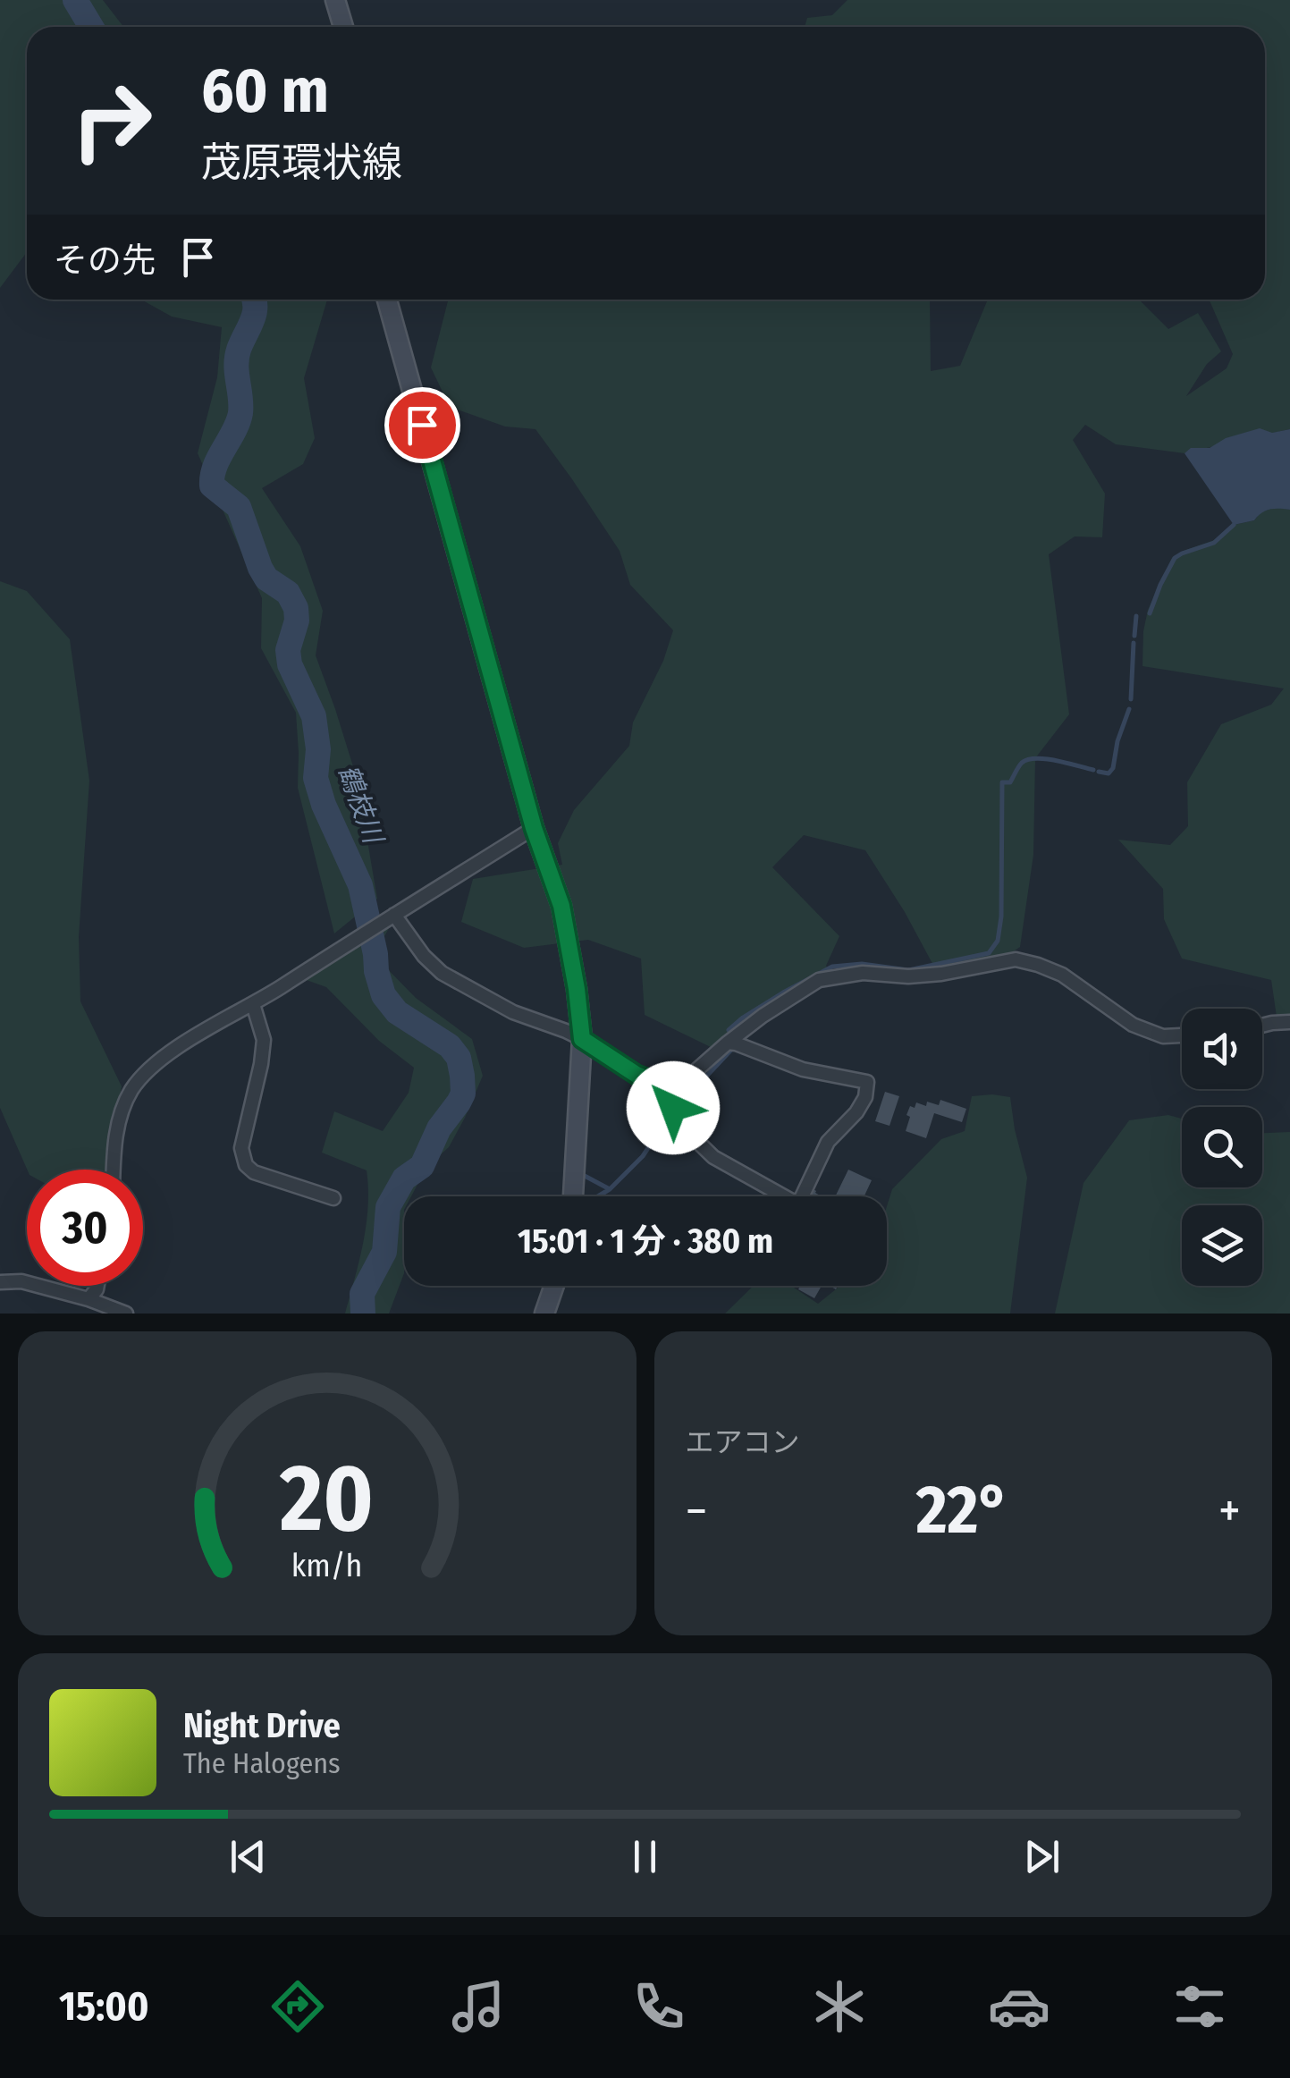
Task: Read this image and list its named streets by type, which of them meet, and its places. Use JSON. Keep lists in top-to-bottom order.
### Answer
{
  "water": ["鶴枝川"],
  "page": {
    "turn": ["60 m", "茂原環状線"],
    "then": "その先",
    "limit": "30",
    "trip": "15:01 · 1 分 · 380 m",
    "tile": "エアコン",
    "heat": ["−", "22°", "+"],
    "song": ["Night Drive", "The Halogens"],
    "tabs": "15:00",
    "gauge": ["20", "km/h"]
  }
}
